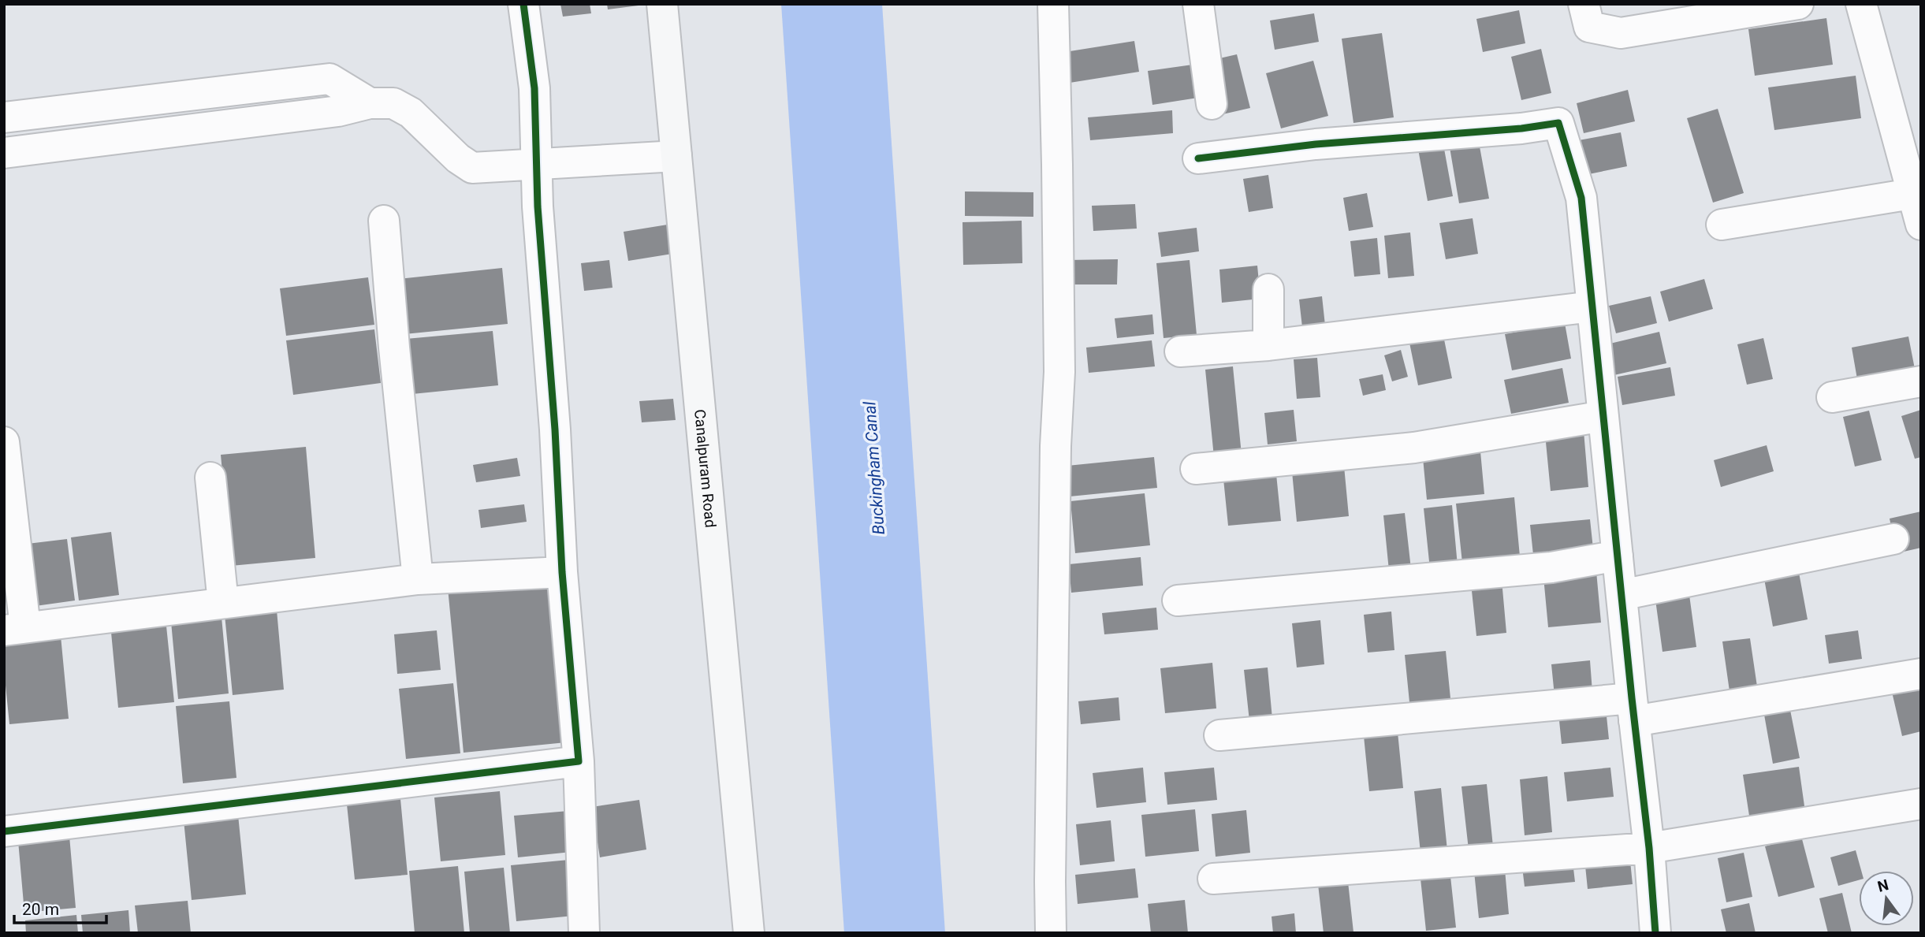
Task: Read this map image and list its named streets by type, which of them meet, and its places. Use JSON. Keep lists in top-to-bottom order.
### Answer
{
  "streets": {
    "street": ["Canalpuram Road"]
  },
  "water": ["Buckingham Canal"],
  "scale_bar": "20 m",
  "north": "top"
}
